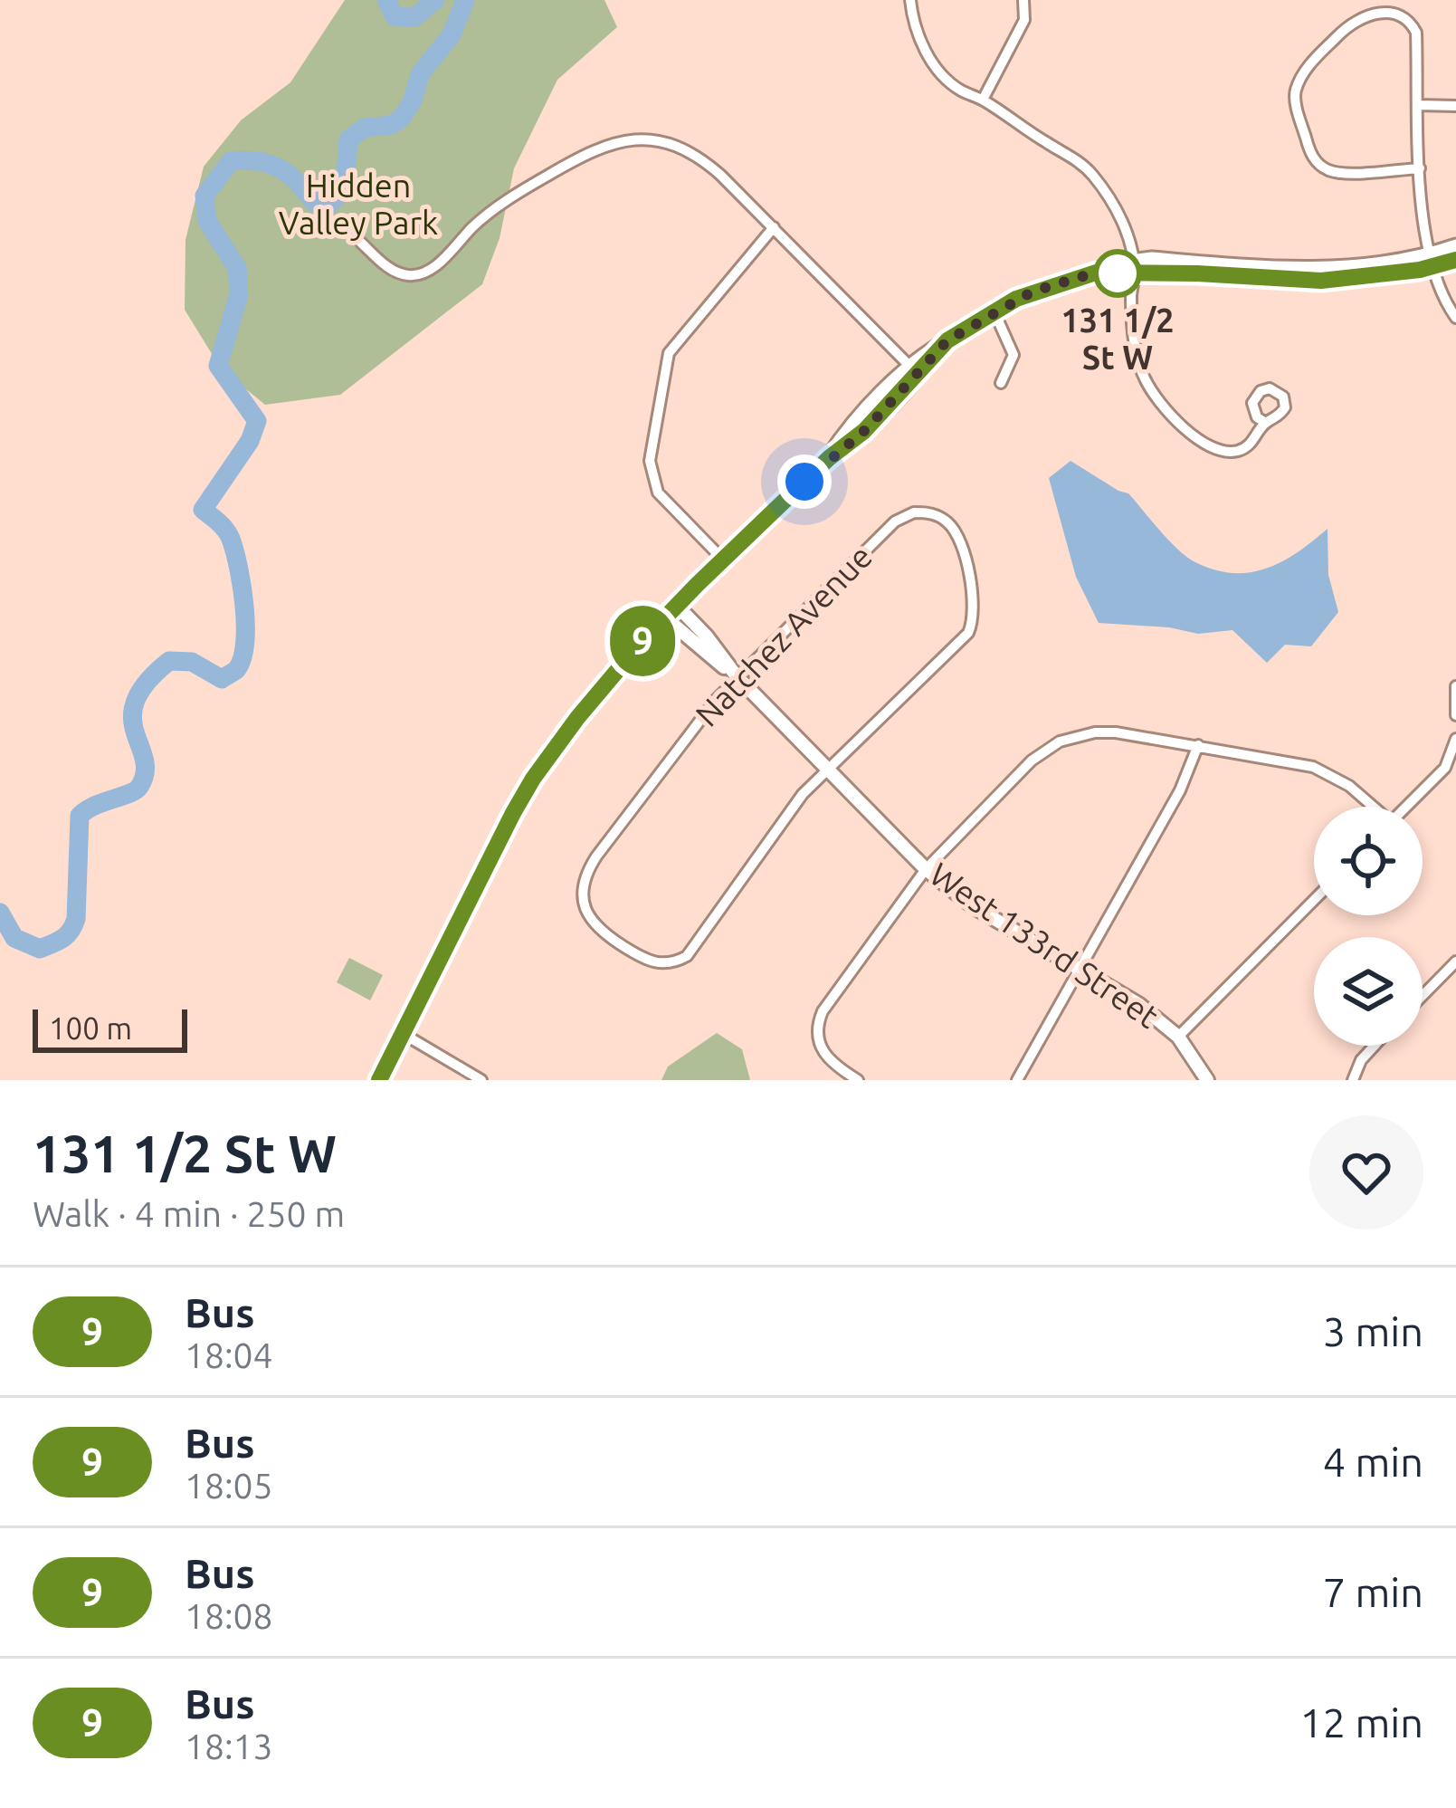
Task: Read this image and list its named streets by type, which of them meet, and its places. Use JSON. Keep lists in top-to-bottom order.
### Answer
{
  "streets": {
    "street": ["Natchez Avenue", "West 133rd Street"]
  },
  "crossings": [
    ["Natchez Avenue", "West 133rd Street"]
  ],
  "parks": ["Hidden Valley Park"],
  "places": ["131 1/2 St W"],
  "lines": ["bus line 9"],
  "scale_bar": "100 m",
  "page": {
    "on_map": "9",
    "scale": "100 m",
    "heading": ["131 1/2 St W", "Walk · 4 min · 250 m"],
    "list": [
      {
        "mark": "9",
        "name": "Bus",
        "note": "18:04",
        "value": "3 min"
      },
      {
        "mark": "9",
        "name": "Bus",
        "note": "18:05",
        "value": "4 min"
      },
      {
        "mark": "9",
        "name": "Bus",
        "note": "18:08",
        "value": "7 min"
      },
      {
        "mark": "9",
        "name": "Bus",
        "note": "18:13",
        "value": "12 min"
      }
    ]
  }
}
